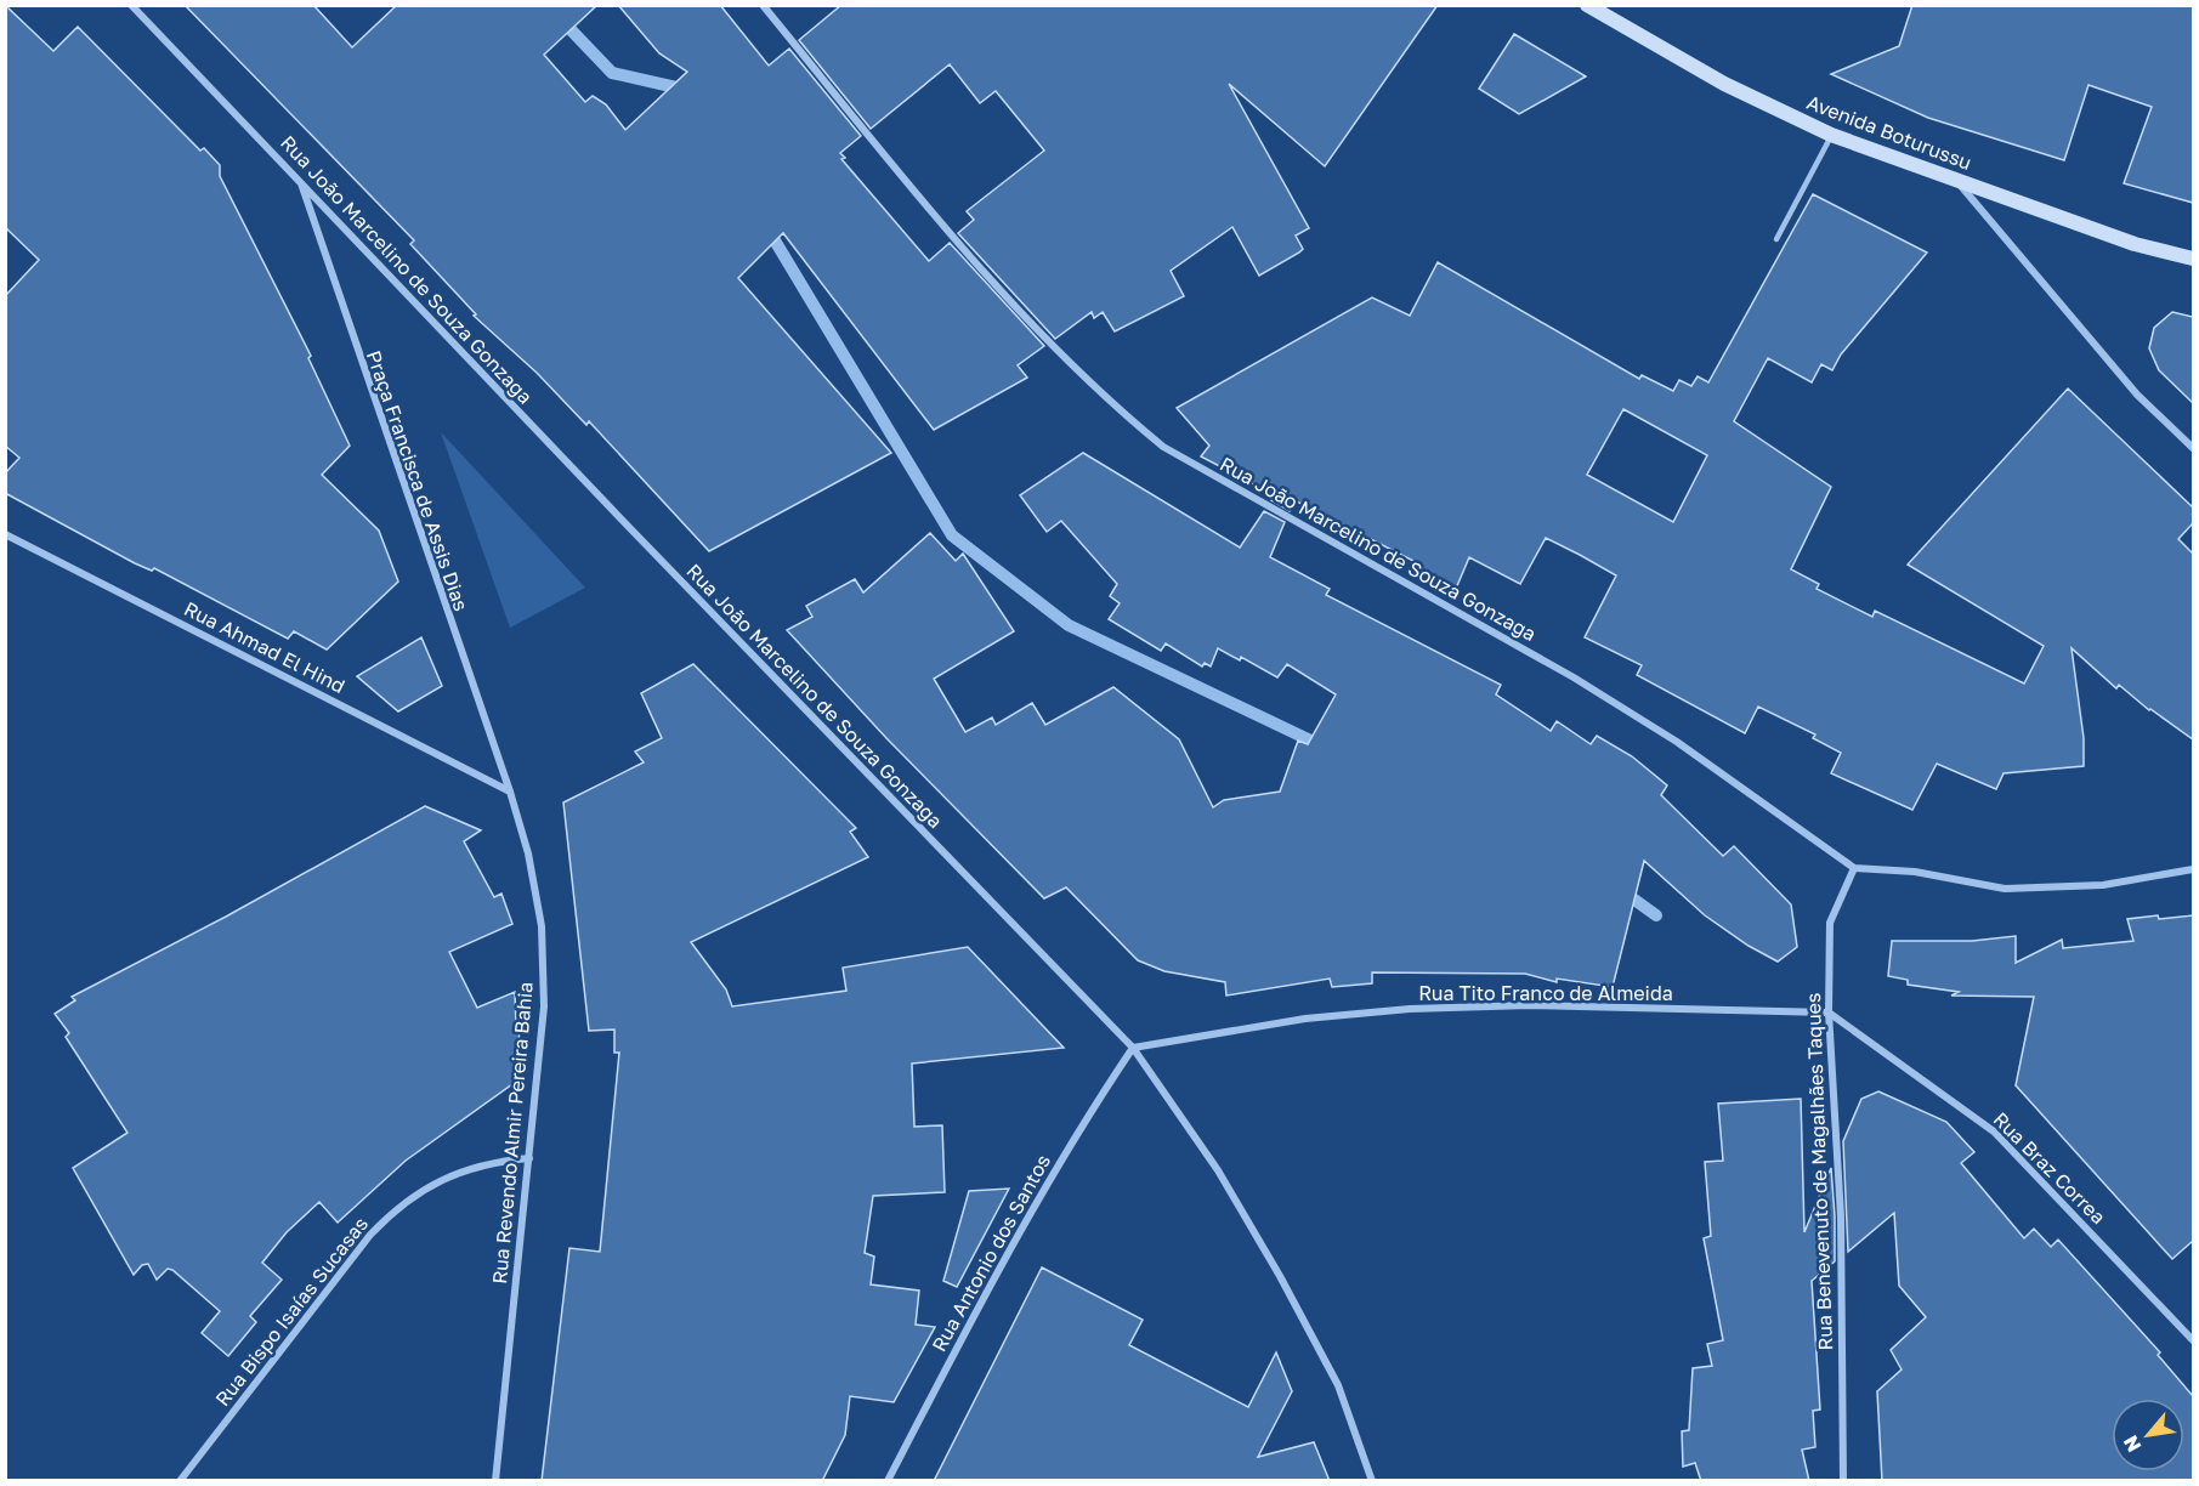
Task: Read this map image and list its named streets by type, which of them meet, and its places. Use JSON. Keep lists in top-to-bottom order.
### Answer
{
  "streets": {
    "main road": ["Avenida Boturussu"],
    "street": [
      "Rua João Marcelino de Souza Gonzaga",
      "Praça Francisca de Assis Dias",
      "Rua Ahmad El Hind",
      "Rua Tito Franco de Almeida",
      "Rua Revendo Almir Pereira Bahia",
      "Rua Braz Correa",
      "Rua Benevenuto de Magalhães Taques",
      "Rua Antonio dos Santos",
      "Rua Bispo Isaías Sucasas"
    ]
  },
  "crossings": [
    ["Rua João Marcelino de Souza Gonzaga", "Praça Francisca de Assis Dias"],
    ["Rua João Marcelino de Souza Gonzaga", "Rua Tito Franco de Almeida"],
    ["Rua João Marcelino de Souza Gonzaga", "Rua Benevenuto de Magalhães Taques"],
    ["Rua João Marcelino de Souza Gonzaga", "Rua Antonio dos Santos"],
    ["Praça Francisca de Assis Dias", "Rua Ahmad El Hind"],
    ["Praça Francisca de Assis Dias", "Rua Revendo Almir Pereira Bahia"],
    ["Rua Ahmad El Hind", "Rua Revendo Almir Pereira Bahia"],
    ["Rua Tito Franco de Almeida", "Rua Braz Correa"],
    ["Rua Tito Franco de Almeida", "Rua Benevenuto de Magalhães Taques"],
    ["Rua Tito Franco de Almeida", "Rua Antonio dos Santos"],
    ["Rua Revendo Almir Pereira Bahia", "Rua Bispo Isaías Sucasas"],
    ["Rua Braz Correa", "Rua Benevenuto de Magalhães Taques"]
  ],
  "north": "bottom left"
}
